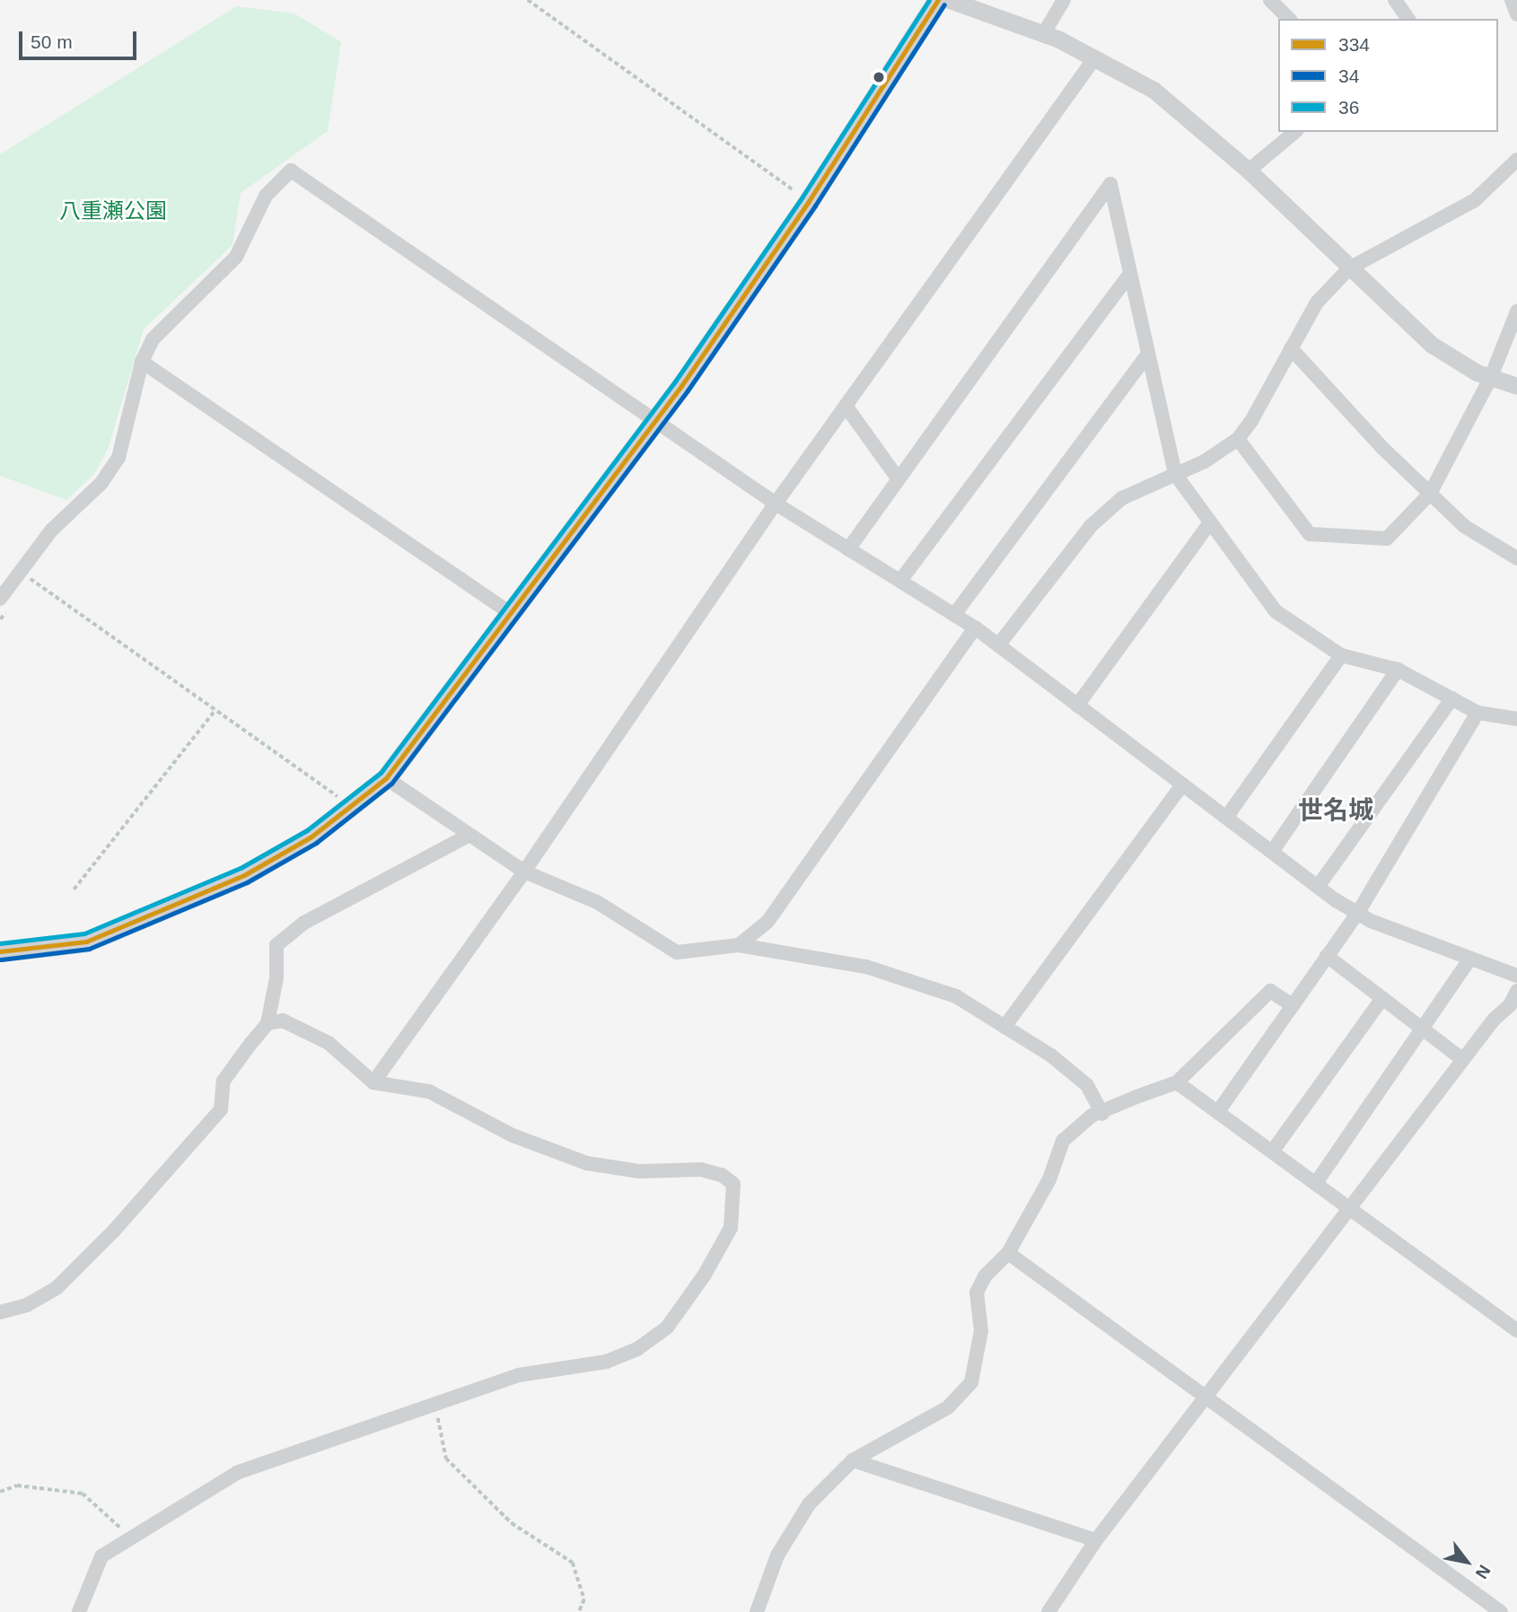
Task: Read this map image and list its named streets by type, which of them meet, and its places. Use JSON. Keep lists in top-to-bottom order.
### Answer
{
  "districts": ["世名城"],
  "parks": ["八重瀬公園"],
  "lines": ["transit line 334", "transit line 36", "transit line 34"],
  "legend": ["334", "34", "36"],
  "scale_bar": "50 m",
  "north": "bottom right"
}
